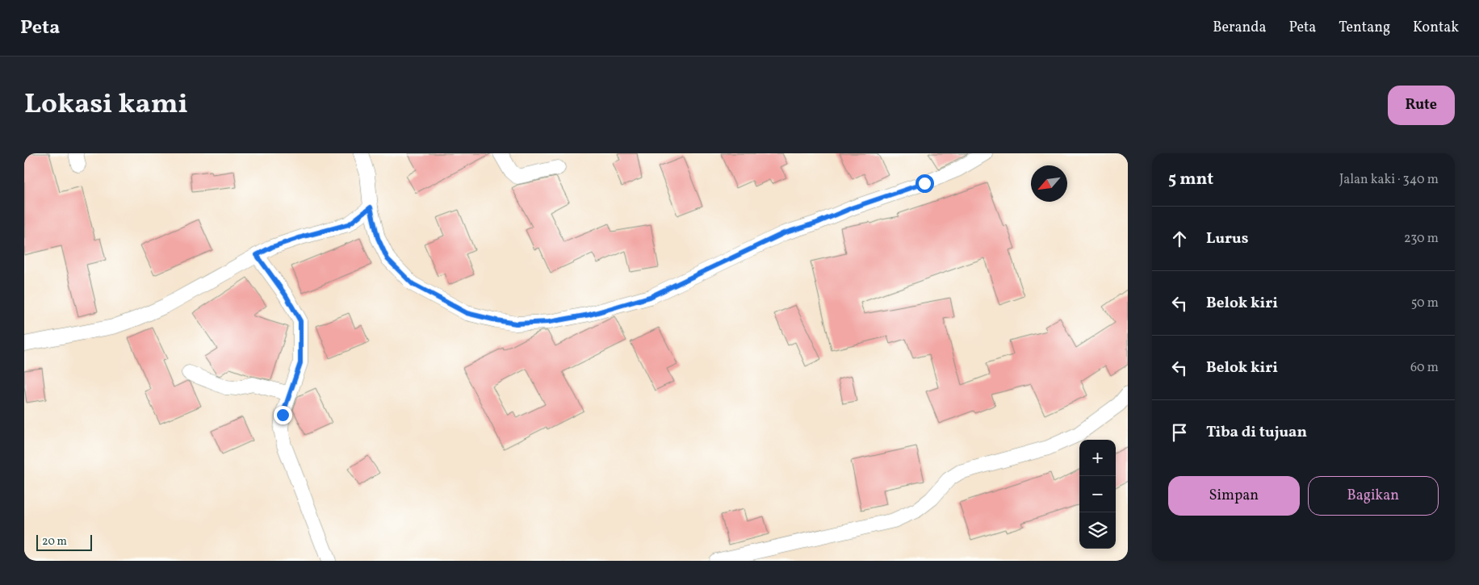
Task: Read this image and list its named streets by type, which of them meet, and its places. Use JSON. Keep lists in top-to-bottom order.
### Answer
{
  "scale_bar": "20 m",
  "north": "bottom left",
  "page": {
    "header": "Peta",
    "nav": [
      "Beranda",
      "Peta",
      "Tentang",
      "Kontak"
    ],
    "title": "Lokasi kami",
    "buttons": [
      "Rute",
      ["Simpan", "Bagikan"]
    ],
    "heading": ["5 mnt", "Jalan kaki · 340 m"],
    "list": [
      ["Lurus", "230 m"],
      ["Belok kiri", "50 m"],
      ["Belok kiri", "60 m"],
      "Tiba di tujuan"
    ],
    "map_buttons": ["+", "−"],
    "scale": "20 m"
  }
}
